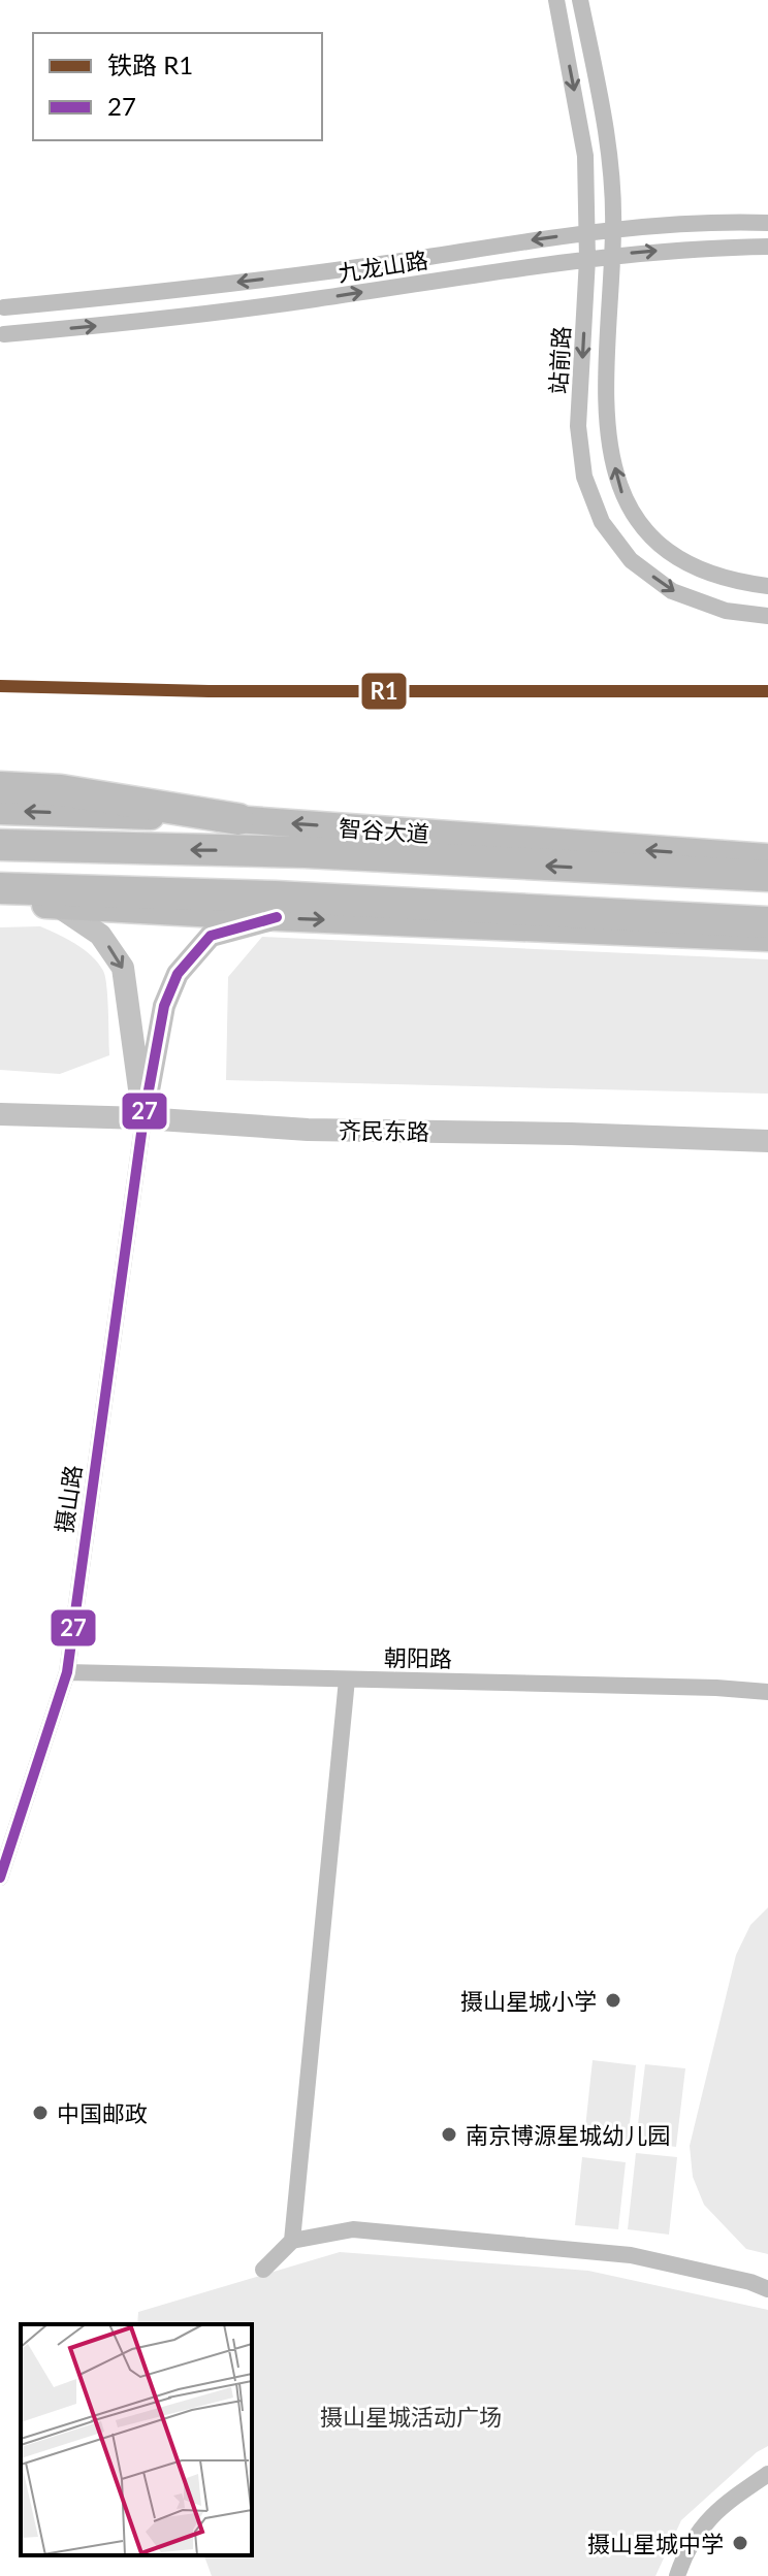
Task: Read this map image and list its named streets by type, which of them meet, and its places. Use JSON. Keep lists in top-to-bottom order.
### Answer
{
  "streets": {
    "highway": ["智谷大道"],
    "street": [
      "九龙山路",
      "站前路",
      "齐民东路",
      "摄山路",
      "朝阳路"
    ]
  },
  "crossings": [
    ["九龙山路", "站前路"],
    ["齐民东路", "摄山路"],
    ["摄山路", "朝阳路"]
  ],
  "parks": ["摄山星城活动广场"],
  "places": [
    "摄山星城小学",
    "中国邮政",
    "南京博源星城幼儿园",
    "摄山星城中学"
  ],
  "lines": ["rail line R1", "transit line 27"],
  "legend": ["铁路 R1", "27"]
}
